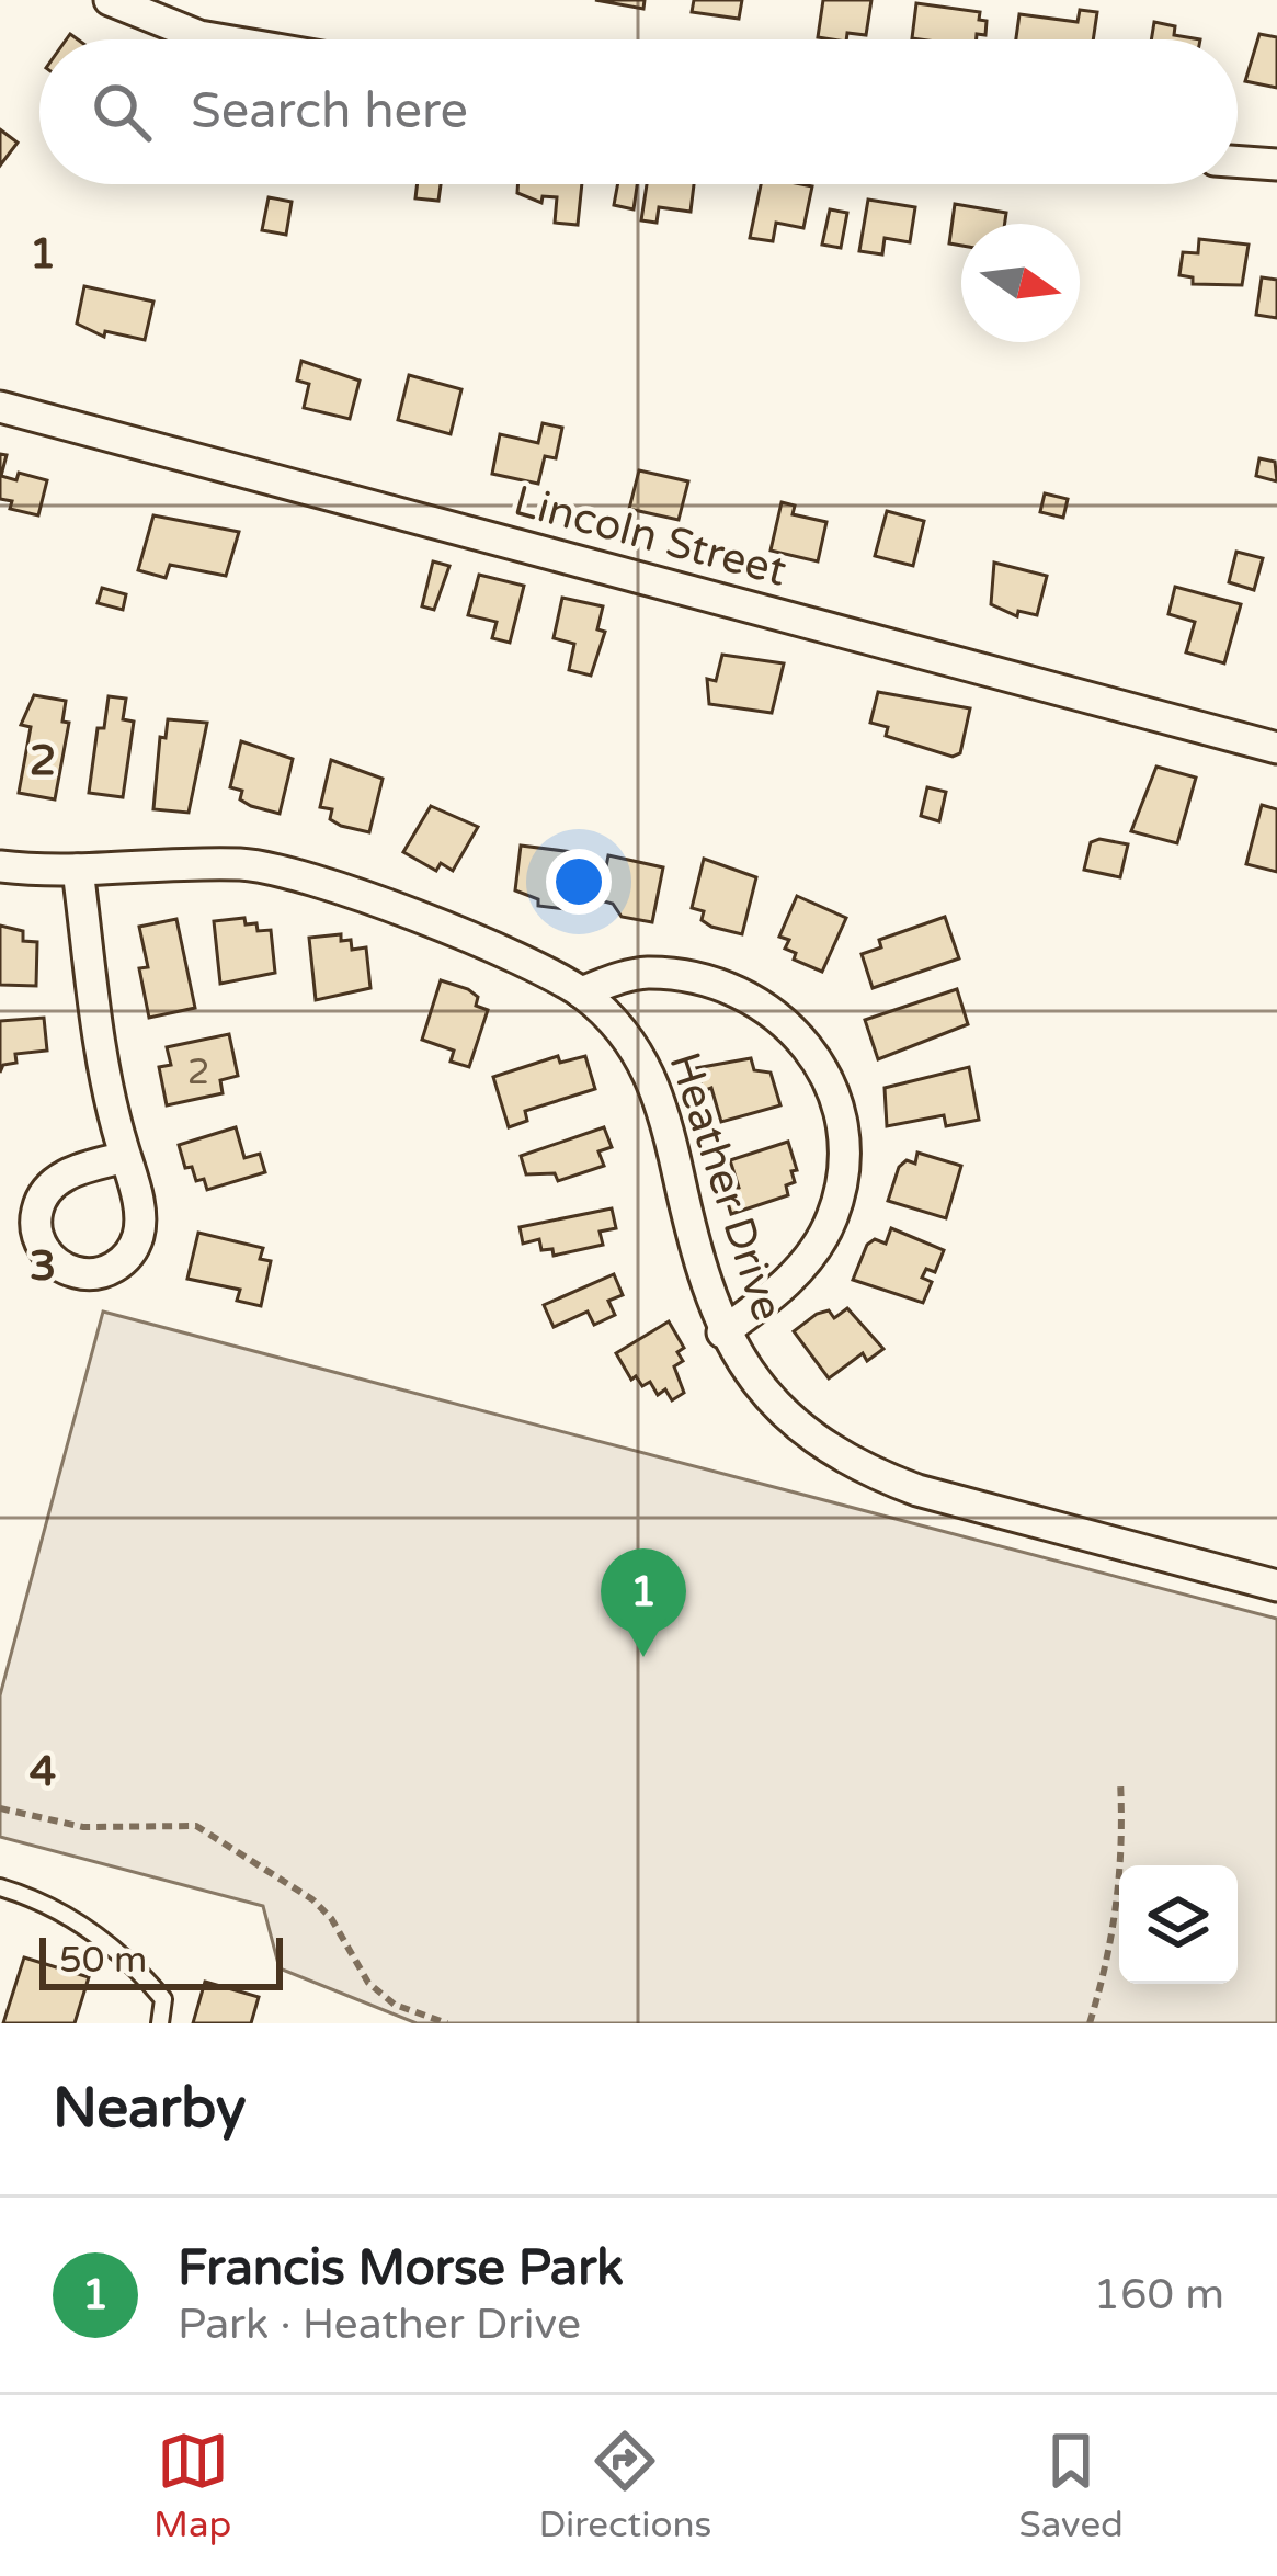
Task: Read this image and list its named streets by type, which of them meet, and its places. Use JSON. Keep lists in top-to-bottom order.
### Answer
{
  "streets": {
    "street": ["Lincoln Street", "Heather Drive"]
  },
  "house_numbers": ["2"],
  "scale_bar": "50 m",
  "north": "right",
  "page": {
    "search": "Search here",
    "pins": "1",
    "scale": "50 m",
    "heading": "Nearby",
    "list": [
      {
        "mark": "1",
        "name": "Francis Morse Park",
        "note": "Park · Heather Drive",
        "value": "160 m"
      }
    ],
    "nav": ["Map", "Directions", "Saved"]
  },
  "grid": {
    "rows": [
      "1",
      "2",
      "3",
      "4"
    ]
  }
}
